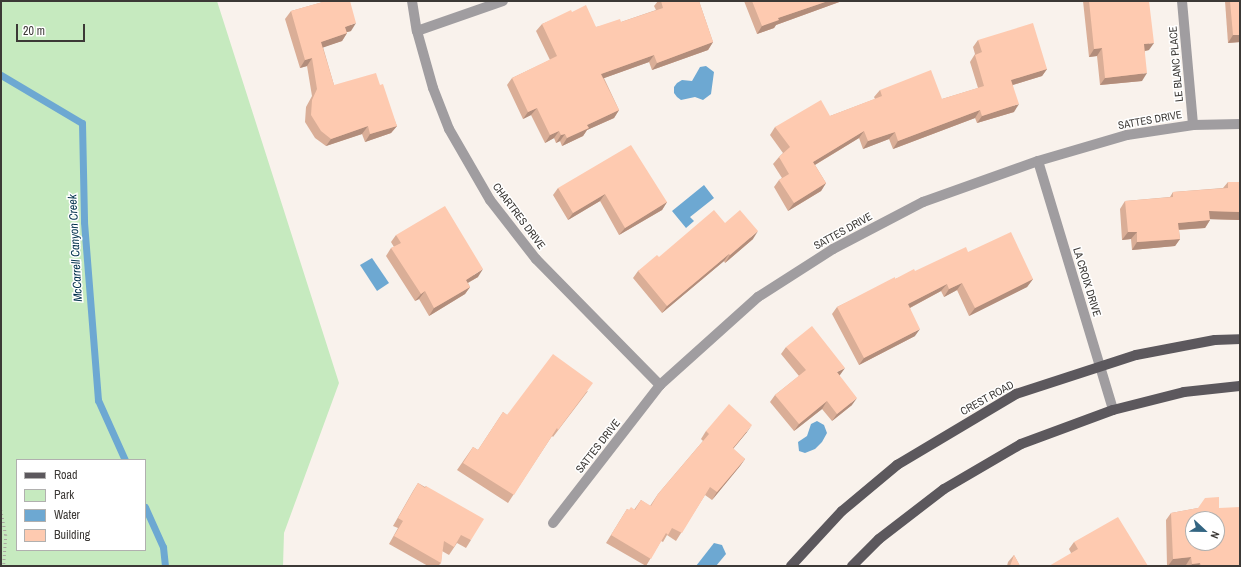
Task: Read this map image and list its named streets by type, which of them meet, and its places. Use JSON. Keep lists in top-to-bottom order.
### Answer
{
  "streets": {
    "main road": ["CREST ROAD"],
    "street": [
      "LE BLANC PLACE",
      "SATTES DRIVE",
      "CHARTRES DRIVE",
      "LA CROIX DRIVE"
    ]
  },
  "crossings": [
    ["LE BLANC PLACE", "SATTES DRIVE"],
    ["SATTES DRIVE", "CHARTRES DRIVE"],
    ["SATTES DRIVE", "LA CROIX DRIVE"],
    ["LA CROIX DRIVE", "CREST ROAD"]
  ],
  "water": ["McCarrell Canyon Creek"],
  "legend": [
    "Road",
    "Park",
    "Water",
    "Building"
  ],
  "scale_bar": "20 m",
  "north": "right"
}
